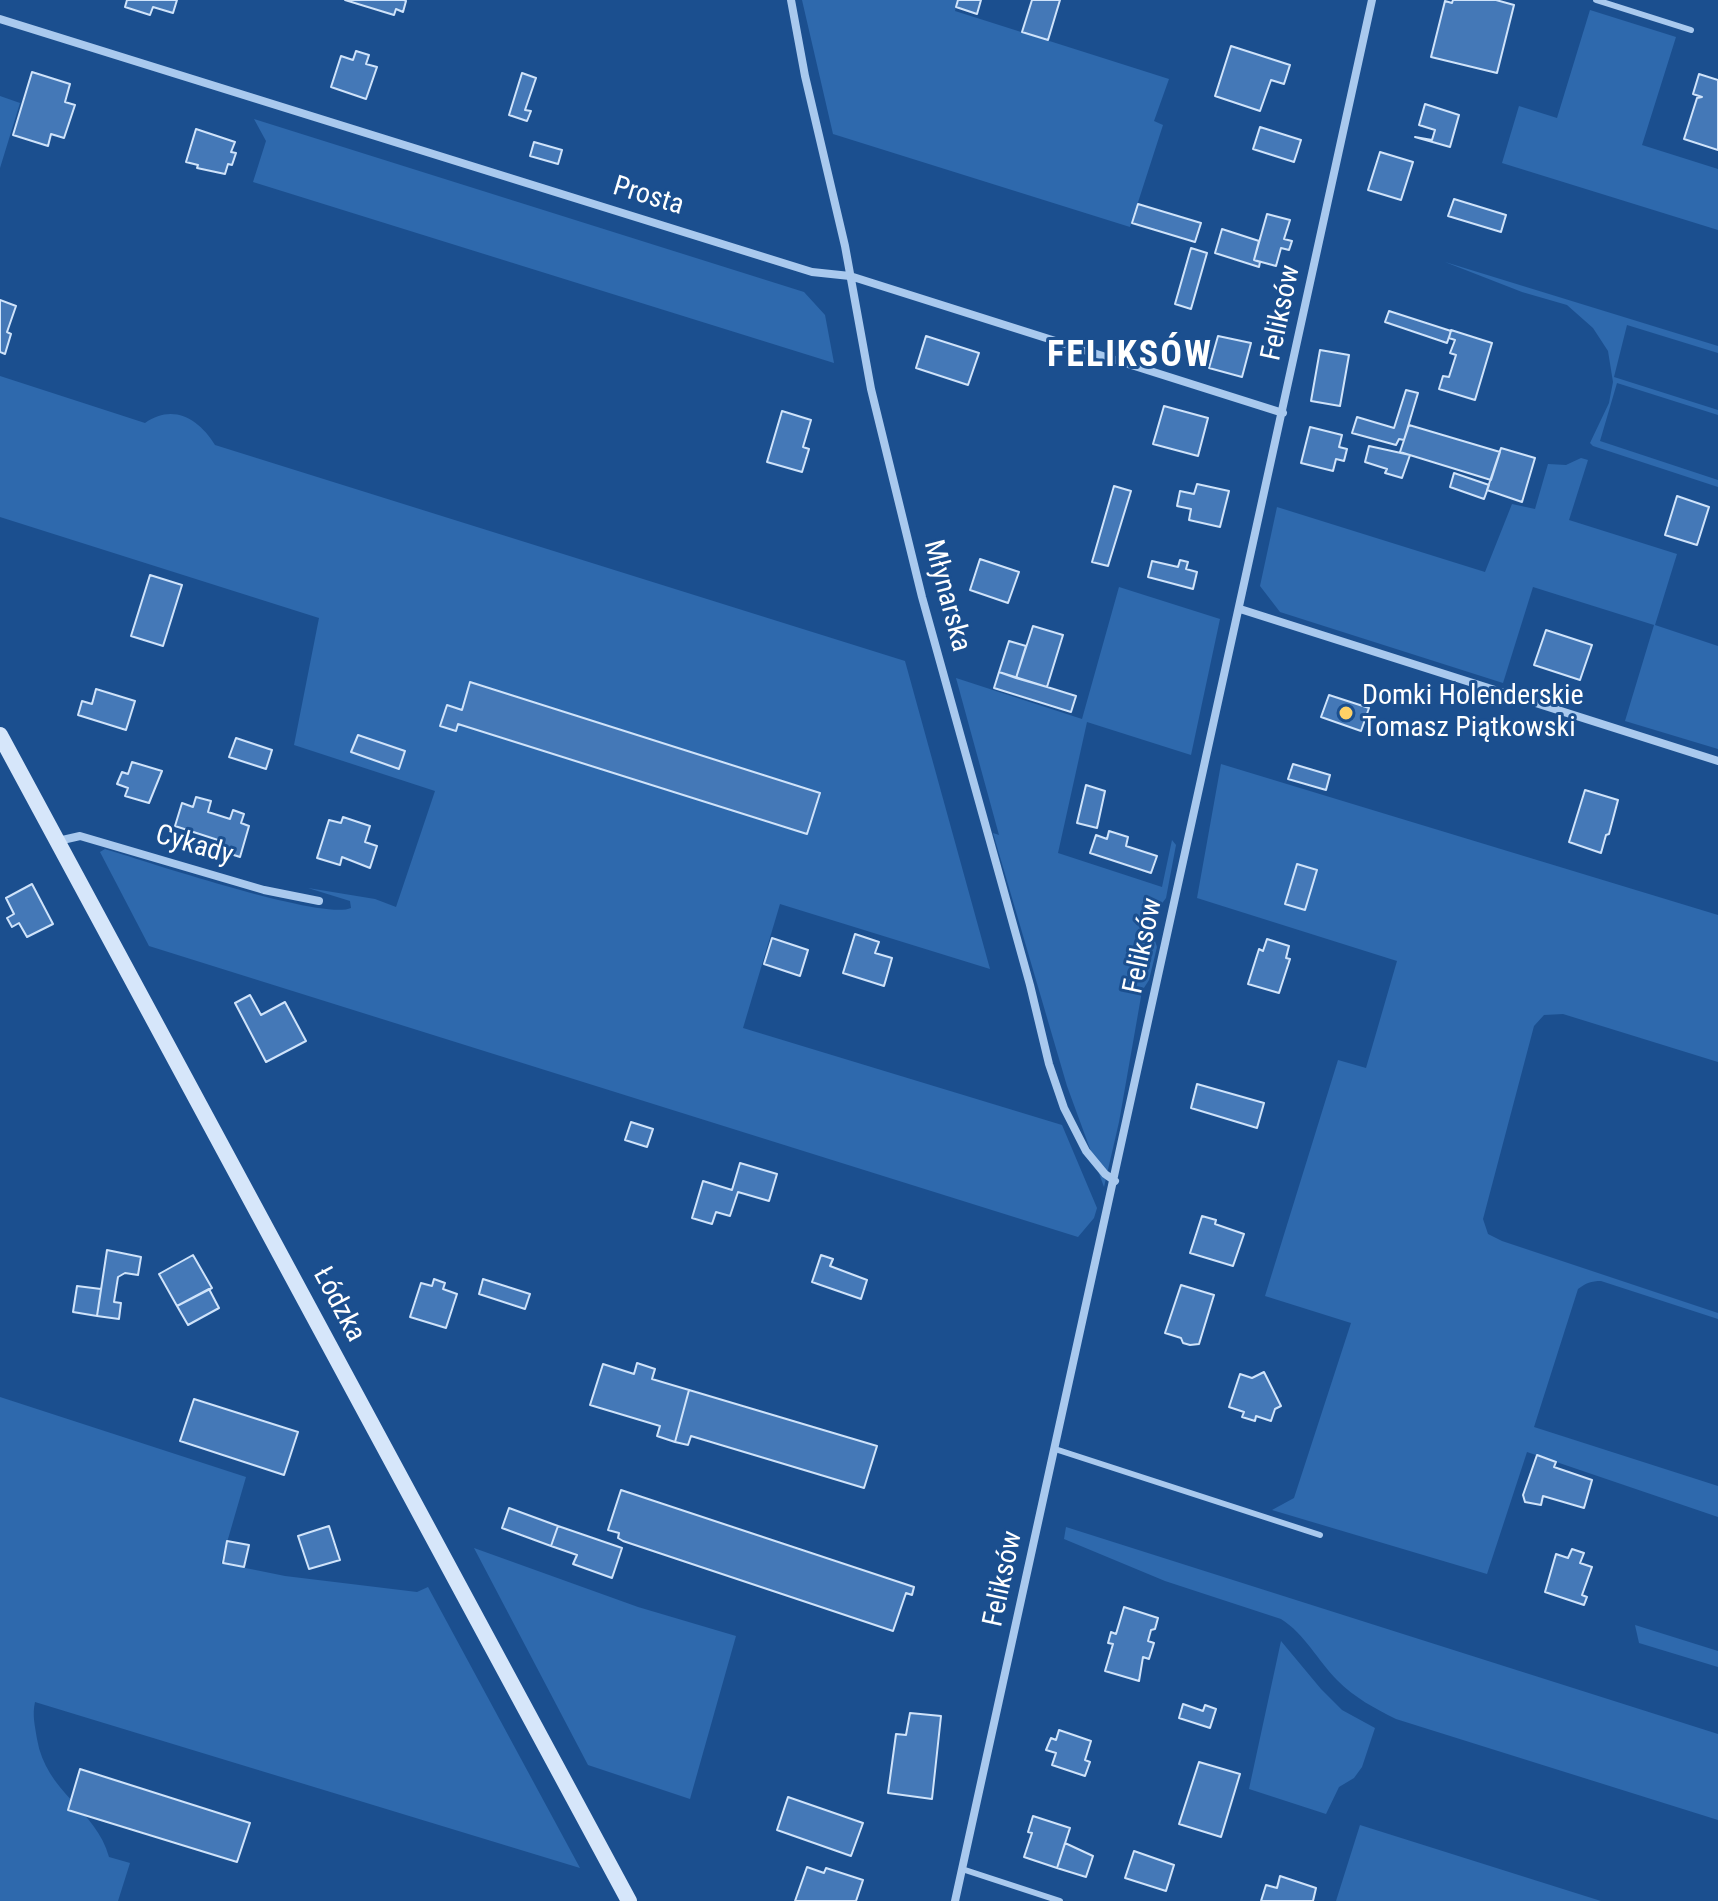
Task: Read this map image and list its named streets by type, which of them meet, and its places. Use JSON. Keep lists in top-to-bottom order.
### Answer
{
  "streets": {
    "main road": ["Łódzka"],
    "street": [
      "Prosta",
      "Feliksów",
      "Młynarska",
      "Cykady"
    ]
  },
  "crossings": [
    ["Prosta", "Feliksów"],
    ["Prosta", "Młynarska"],
    ["Feliksów", "Młynarska"],
    ["Cykady", "Łódzka"]
  ],
  "districts": ["FELIKSÓW"],
  "places": ["Domki Holenderskie Tomasz Piątkowski"]
}
